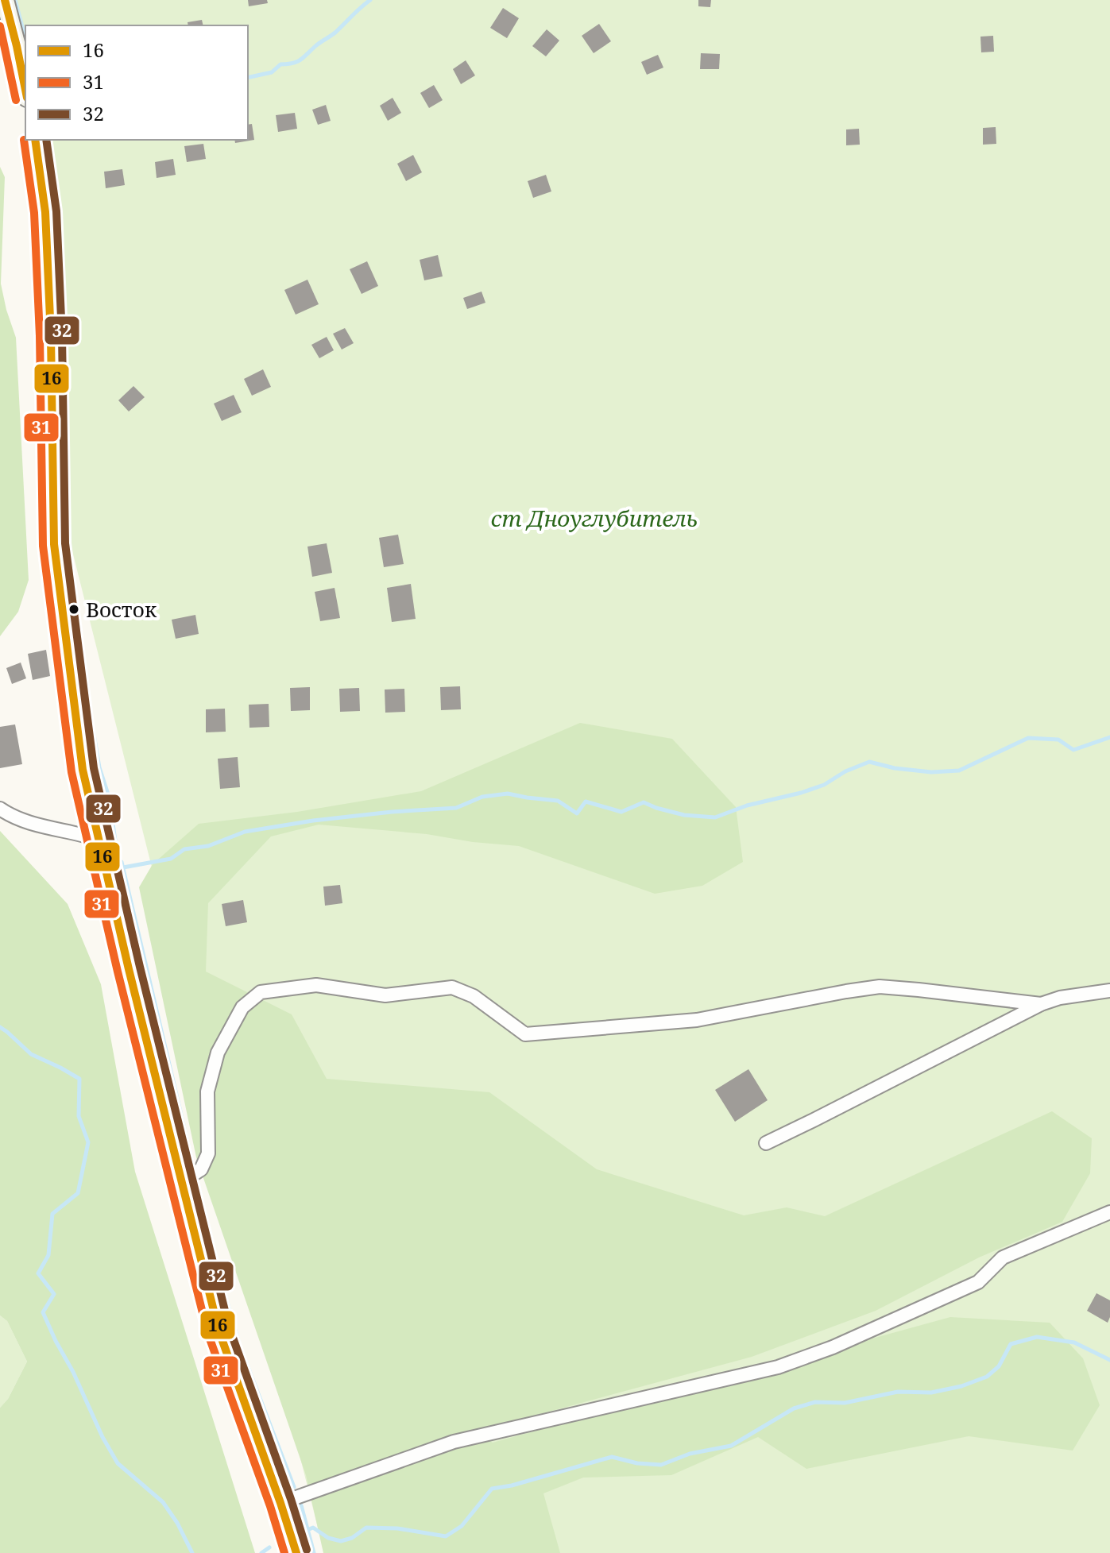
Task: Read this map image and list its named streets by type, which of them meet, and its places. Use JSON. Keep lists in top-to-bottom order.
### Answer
{
  "parks": ["ст Дноуглубитель"],
  "places": ["Восток"],
  "lines": ["transit line 16", "transit line 31", "transit line 32"],
  "legend": ["16", "31", "32"]
}
